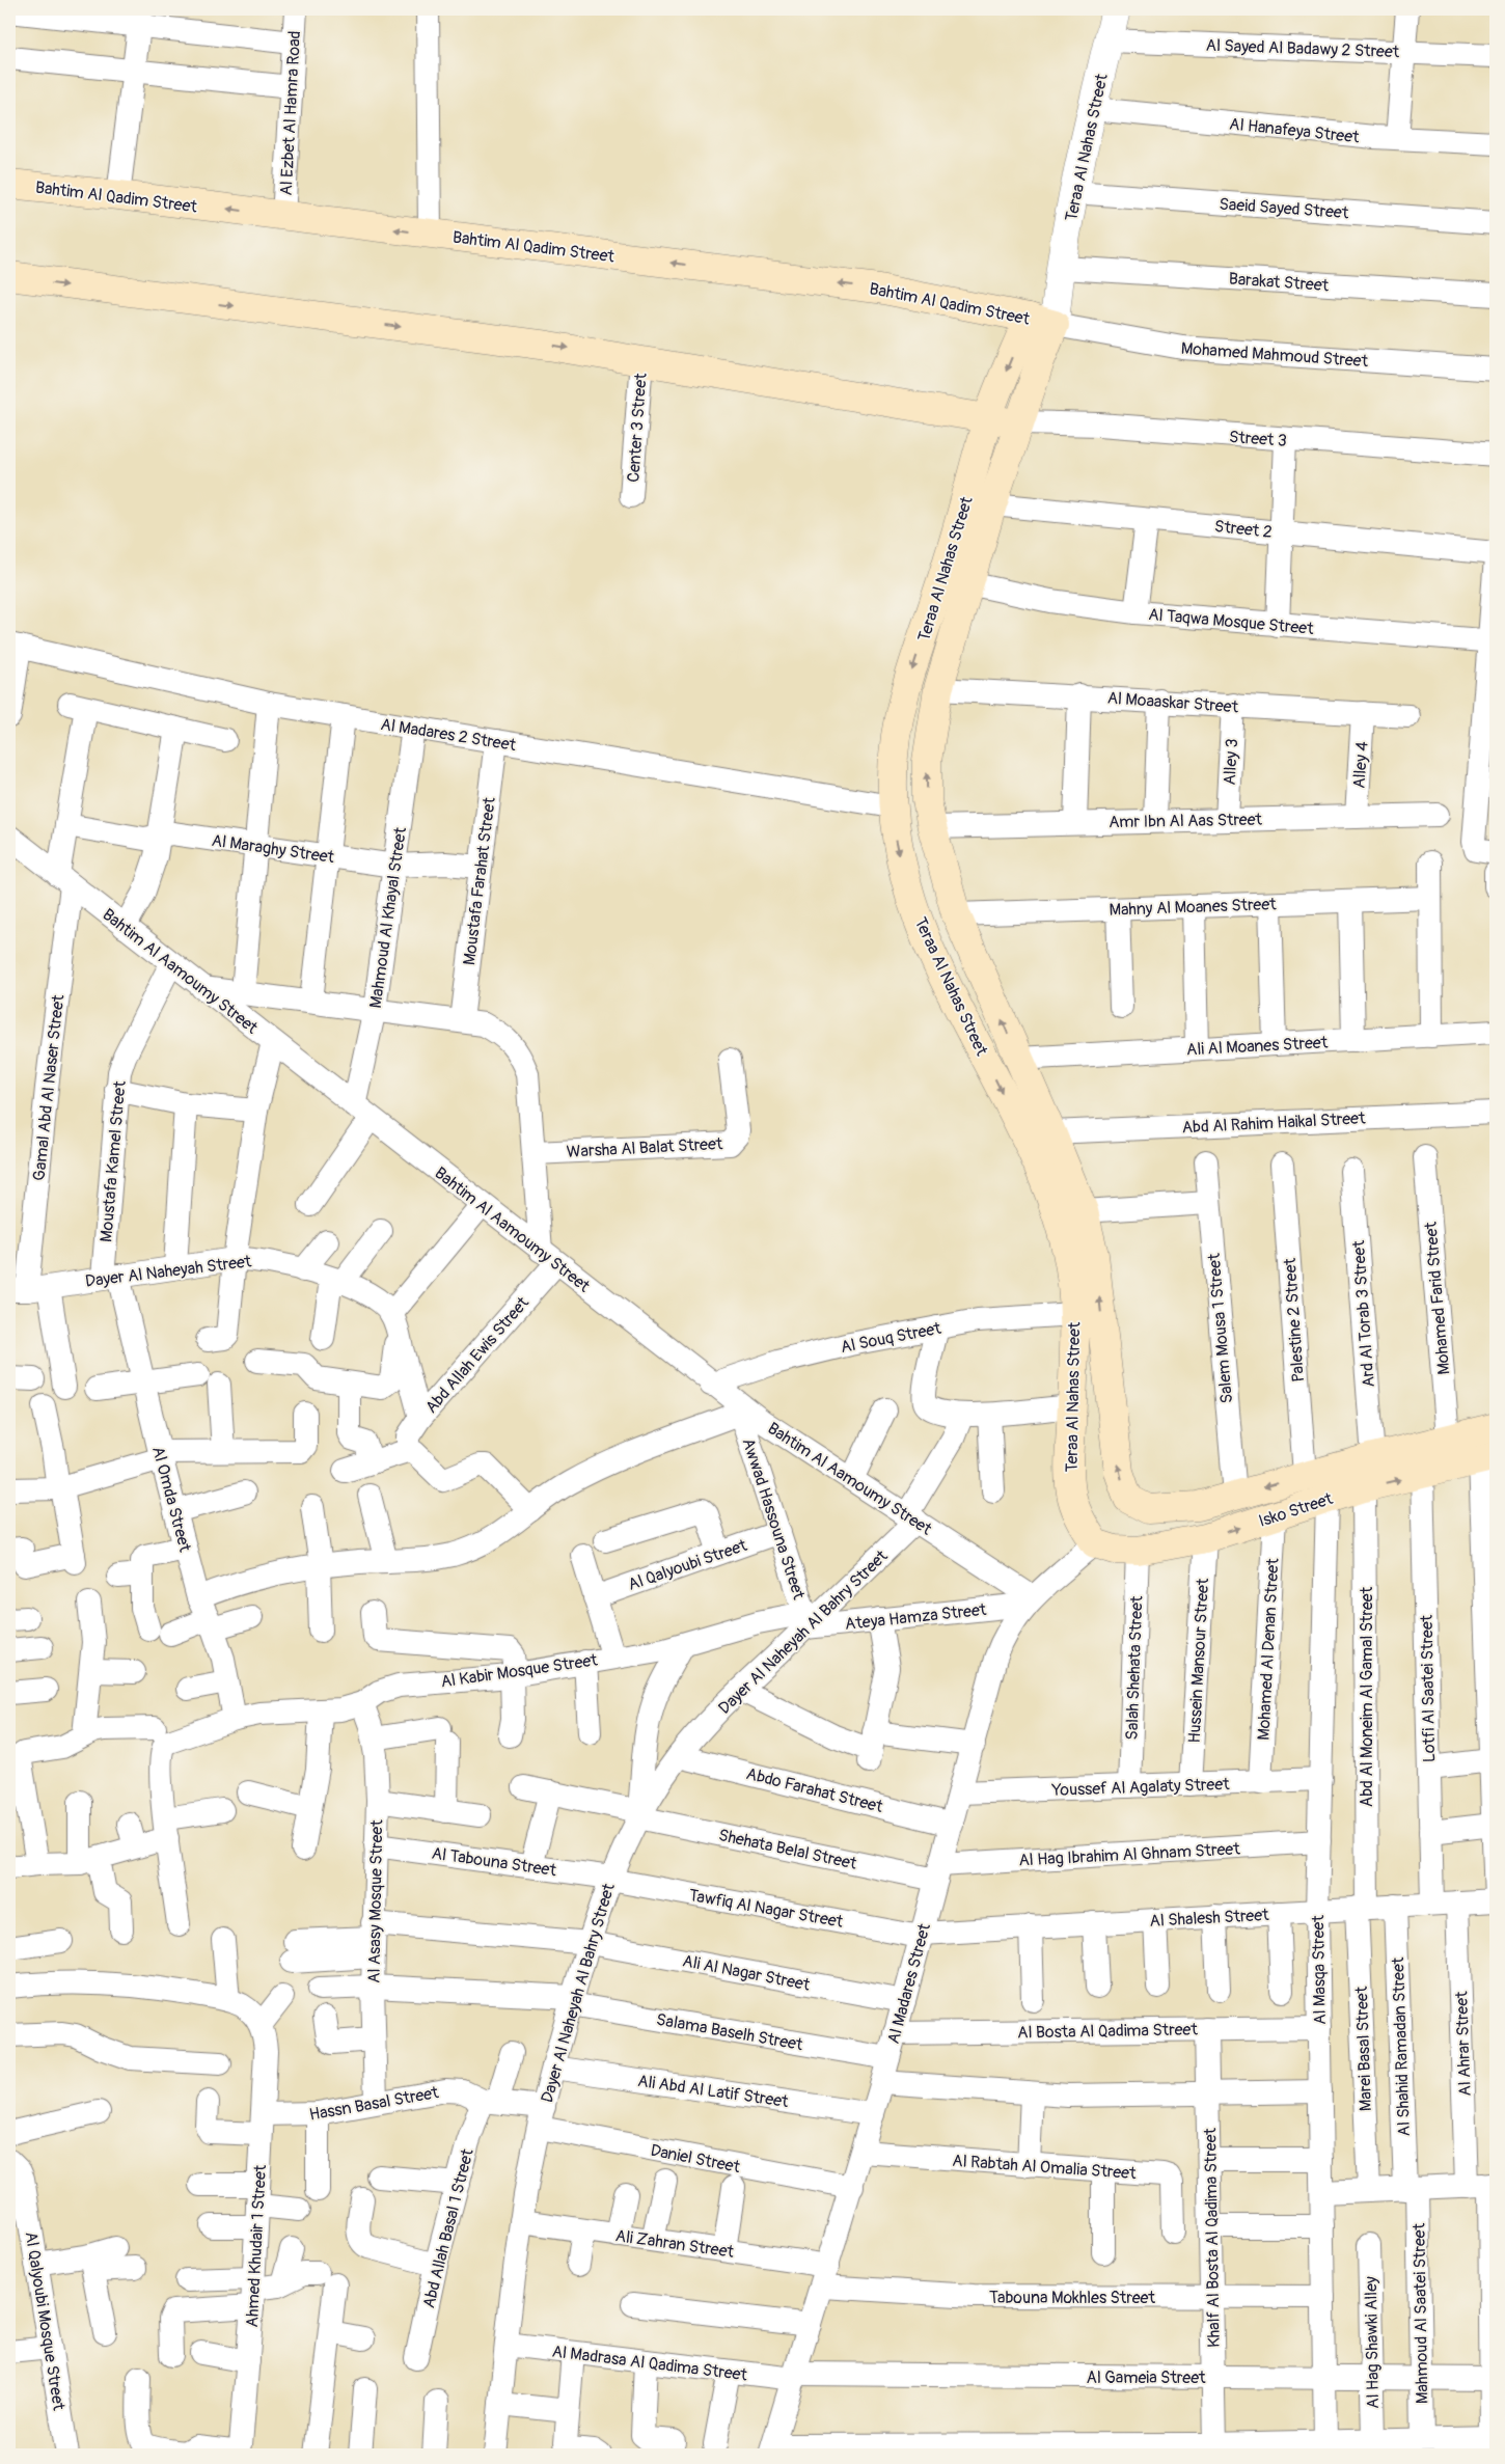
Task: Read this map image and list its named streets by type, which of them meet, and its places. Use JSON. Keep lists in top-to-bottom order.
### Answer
{
  "streets": {
    "main road": ["Teraa Al Nahas Street", "Bahtim Al Qadim Street", "Isko Street"],
    "street": [
      "Al Sayed Al Badawy 2 Street",
      "Al Ezbet Al Hamra Road",
      "Al Hanafeya Street",
      "Saeid Sayed Street",
      "Barakat Street",
      "Mohamed Mahmoud Street",
      "Center 3 Street",
      "Street 3",
      "Street 2",
      "Al Taqwa Mosque Street",
      "Al Moaaskar Street",
      "Al Madares 2 Street",
      "Alley 3",
      "Alley 4",
      "Amr Ibn Al Aas Street",
      "Al Maraghy Street",
      "Moustafa Farahat Street",
      "Mahny Al Moanes Street",
      "Mahmoud Al Khayal Street",
      "Bahtim Al Aamoumy Street",
      "Ali Al Moanes Street",
      "Gamal Abd Al Naser Street",
      "Abd Al Rahim Haikal Street",
      "Warsha Al Balat Street",
      "Moustafa Kamel Street",
      "Dayer Al Naheyah Street",
      "Mohamed Farid Street",
      "Ard Al Torab 3 Street",
      "Palestine 2 Street",
      "Salem Mousa 1 Street",
      "Al Souq Street",
      "Abd Allah Ewis Street",
      "Al Omda Street",
      "Awwad Hassouna Street",
      "Al Qalyoubi Street",
      "Ateya Hamza Street",
      "Dayer Al Naheyah Al Bahry Street",
      "Mohamed Al Denan Street",
      "Hussein Mansour Street",
      "Salah Shehata Street",
      "Al Kabir Mosque Street",
      "Lotfi Al Saatei Street",
      "Abd Al Moneim Al Gamal Street",
      "Youssef Al Agalaty Street",
      "Abdo Farahat Street",
      "Shehata Belal Street",
      "Al Hag Ibrahim Al Ghnam Street",
      "Al Tabouna Street",
      "Al Asasy Mosque Street",
      "Tawfiq Al Nagar Street",
      "Al Shalesh Street",
      "Al Masqa Street",
      "Ali Al Nagar Street",
      "Al Madares Street",
      "Al Bosta Al Qadima Street",
      "Salama Baselh Street",
      "Al Ahrar Street",
      "Al Shahid Ramadan Street",
      "Marei Basal Street",
      "Ali Abd Al Latif Street",
      "Hassn Basal Street",
      "Daniel Street",
      "Al Rabtah Al Omalia Street",
      "Abd Allah Basal 1 Street",
      "Khalf Al Bosta Al Qadima Street",
      "Ali Zahran Street",
      "Ahmed Khudair 1 Street",
      "Tabouna Mokhles Street",
      "Mahmoud Al Saatei Street",
      "Al Qalyoubi Mosque Street",
      "Al Hag Shawki Alley",
      "Al Madrasa Al Qadima Street",
      "Al Gameia Street"
    ]
  },
  "crossings": [
    ["Al Sayed Al Badawy 2 Street", "Teraa Al Nahas Street"],
    ["Al Ezbet Al Hamra Road", "Bahtim Al Qadim Street"],
    ["Al Hanafeya Street", "Teraa Al Nahas Street"],
    ["Teraa Al Nahas Street", "Bahtim Al Qadim Street"],
    ["Teraa Al Nahas Street", "Saeid Sayed Street"],
    ["Teraa Al Nahas Street", "Barakat Street"],
    ["Teraa Al Nahas Street", "Mohamed Mahmoud Street"],
    ["Teraa Al Nahas Street", "Street 3"],
    ["Teraa Al Nahas Street", "Street 2"],
    ["Teraa Al Nahas Street", "Al Taqwa Mosque Street"],
    ["Teraa Al Nahas Street", "Al Moaaskar Street"],
    ["Teraa Al Nahas Street", "Al Madares 2 Street"],
    ["Teraa Al Nahas Street", "Amr Ibn Al Aas Street"],
    ["Teraa Al Nahas Street", "Mahny Al Moanes Street"],
    ["Teraa Al Nahas Street", "Ali Al Moanes Street"],
    ["Teraa Al Nahas Street", "Abd Al Rahim Haikal Street"],
    ["Teraa Al Nahas Street", "Al Souq Street"],
    ["Teraa Al Nahas Street", "Isko Street"],
    ["Teraa Al Nahas Street", "Al Madares Street"],
    ["Bahtim Al Qadim Street", "Mohamed Mahmoud Street"],
    ["Al Moaaskar Street", "Alley 3"],
    ["Al Moaaskar Street", "Alley 4"],
    ["Al Madares 2 Street", "Moustafa Farahat Street"],
    ["Al Madares 2 Street", "Mahmoud Al Khayal Street"],
    ["Alley 3", "Amr Ibn Al Aas Street"],
    ["Alley 4", "Amr Ibn Al Aas Street"],
    ["Al Maraghy Street", "Moustafa Farahat Street"],
    ["Al Maraghy Street", "Mahmoud Al Khayal Street"],
    ["Al Maraghy Street", "Gamal Abd Al Naser Street"],
    ["Mahmoud Al Khayal Street", "Bahtim Al Aamoumy Street"],
    ["Bahtim Al Aamoumy Street", "Gamal Abd Al Naser Street"],
    ["Bahtim Al Aamoumy Street", "Moustafa Kamel Street"],
    ["Bahtim Al Aamoumy Street", "Al Souq Street"],
    ["Bahtim Al Aamoumy Street", "Abd Allah Ewis Street"],
    ["Bahtim Al Aamoumy Street", "Awwad Hassouna Street"],
    ["Bahtim Al Aamoumy Street", "Ateya Hamza Street"],
    ["Bahtim Al Aamoumy Street", "Dayer Al Naheyah Al Bahry Street"],
    ["Bahtim Al Aamoumy Street", "Al Madares Street"],
    ["Gamal Abd Al Naser Street", "Dayer Al Naheyah Street"],
    ["Moustafa Kamel Street", "Dayer Al Naheyah Street"],
    ["Moustafa Kamel Street", "Al Omda Street"],
    ["Dayer Al Naheyah Street", "Abd Allah Ewis Street"],
    ["Dayer Al Naheyah Street", "Al Omda Street"],
    ["Mohamed Farid Street", "Isko Street"],
    ["Ard Al Torab 3 Street", "Isko Street"],
    ["Palestine 2 Street", "Isko Street"],
    ["Salem Mousa 1 Street", "Isko Street"],
    ["Al Omda Street", "Al Kabir Mosque Street"],
    ["Isko Street", "Mohamed Al Denan Street"],
    ["Isko Street", "Hussein Mansour Street"],
    ["Isko Street", "Salah Shehata Street"],
    ["Isko Street", "Lotfi Al Saatei Street"],
    ["Isko Street", "Abd Al Moneim Al Gamal Street"],
    ["Isko Street", "Al Masqa Street"],
    ["Isko Street", "Al Madares Street"],
    ["Awwad Hassouna Street", "Al Qalyoubi Street"],
    ["Awwad Hassouna Street", "Ateya Hamza Street"],
    ["Awwad Hassouna Street", "Dayer Al Naheyah Al Bahry Street"],
    ["Awwad Hassouna Street", "Al Kabir Mosque Street"],
    ["Ateya Hamza Street", "Dayer Al Naheyah Al Bahry Street"],
    ["Ateya Hamza Street", "Al Kabir Mosque Street"],
    ["Ateya Hamza Street", "Al Madares Street"],
    ["Dayer Al Naheyah Al Bahry Street", "Al Kabir Mosque Street"],
    ["Dayer Al Naheyah Al Bahry Street", "Abdo Farahat Street"],
    ["Dayer Al Naheyah Al Bahry Street", "Shehata Belal Street"],
    ["Dayer Al Naheyah Al Bahry Street", "Al Tabouna Street"],
    ["Dayer Al Naheyah Al Bahry Street", "Tawfiq Al Nagar Street"],
    ["Dayer Al Naheyah Al Bahry Street", "Ali Al Nagar Street"],
    ["Dayer Al Naheyah Al Bahry Street", "Salama Baselh Street"],
    ["Dayer Al Naheyah Al Bahry Street", "Ali Abd Al Latif Street"],
    ["Dayer Al Naheyah Al Bahry Street", "Hassn Basal Street"],
    ["Dayer Al Naheyah Al Bahry Street", "Daniel Street"],
    ["Dayer Al Naheyah Al Bahry Street", "Ali Zahran Street"],
    ["Dayer Al Naheyah Al Bahry Street", "Al Madrasa Al Qadima Street"],
    ["Mohamed Al Denan Street", "Youssef Al Agalaty Street"],
    ["Hussein Mansour Street", "Youssef Al Agalaty Street"],
    ["Salah Shehata Street", "Youssef Al Agalaty Street"],
    ["Al Kabir Mosque Street", "Al Asasy Mosque Street"],
    ["Lotfi Al Saatei Street", "Al Shalesh Street"],
    ["Abd Al Moneim Al Gamal Street", "Al Shalesh Street"],
    ["Abd Al Moneim Al Gamal Street", "Marei Basal Street"],
    ["Youssef Al Agalaty Street", "Al Masqa Street"],
    ["Youssef Al Agalaty Street", "Al Madares Street"],
    ["Abdo Farahat Street", "Al Madares Street"],
    ["Shehata Belal Street", "Al Hag Ibrahim Al Ghnam Street"],
    ["Shehata Belal Street", "Al Madares Street"],
    ["Al Hag Ibrahim Al Ghnam Street", "Al Masqa Street"],
    ["Al Hag Ibrahim Al Ghnam Street", "Al Madares Street"],
    ["Al Tabouna Street", "Al Asasy Mosque Street"],
    ["Al Tabouna Street", "Tawfiq Al Nagar Street"],
    ["Al Asasy Mosque Street", "Ali Al Nagar Street"],
    ["Al Asasy Mosque Street", "Salama Baselh Street"],
    ["Al Asasy Mosque Street", "Hassn Basal Street"],
    ["Tawfiq Al Nagar Street", "Al Shalesh Street"],
    ["Tawfiq Al Nagar Street", "Al Madares Street"],
    ["Al Shalesh Street", "Al Masqa Street"],
    ["Al Shalesh Street", "Al Madares Street"],
    ["Al Shalesh Street", "Al Ahrar Street"],
    ["Al Shalesh Street", "Al Shahid Ramadan Street"],
    ["Al Shalesh Street", "Marei Basal Street"],
    ["Al Masqa Street", "Al Bosta Al Qadima Street"],
    ["Al Masqa Street", "Tabouna Mokhles Street"],
    ["Al Masqa Street", "Al Gameia Street"],
    ["Ali Al Nagar Street", "Al Madares Street"],
    ["Al Madares Street", "Al Bosta Al Qadima Street"],
    ["Al Madares Street", "Salama Baselh Street"],
    ["Al Madares Street", "Ali Abd Al Latif Street"],
    ["Al Madares Street", "Daniel Street"],
    ["Al Madares Street", "Al Rabtah Al Omalia Street"],
    ["Al Madares Street", "Ali Zahran Street"],
    ["Al Madares Street", "Tabouna Mokhles Street"],
    ["Al Madares Street", "Al Madrasa Al Qadima Street"],
    ["Al Madares Street", "Al Gameia Street"],
    ["Al Bosta Al Qadima Street", "Khalf Al Bosta Al Qadima Street"],
    ["Al Shahid Ramadan Street", "Mahmoud Al Saatei Street"],
    ["Hassn Basal Street", "Daniel Street"],
    ["Hassn Basal Street", "Abd Allah Basal 1 Street"],
    ["Hassn Basal Street", "Ahmed Khudair 1 Street"],
    ["Khalf Al Bosta Al Qadima Street", "Tabouna Mokhles Street"],
    ["Khalf Al Bosta Al Qadima Street", "Al Gameia Street"],
    ["Ali Zahran Street", "Tabouna Mokhles Street"],
    ["Mahmoud Al Saatei Street", "Al Gameia Street"],
    ["Al Hag Shawki Alley", "Al Gameia Street"],
    ["Al Madrasa Al Qadima Street", "Al Gameia Street"]
  ]
}
